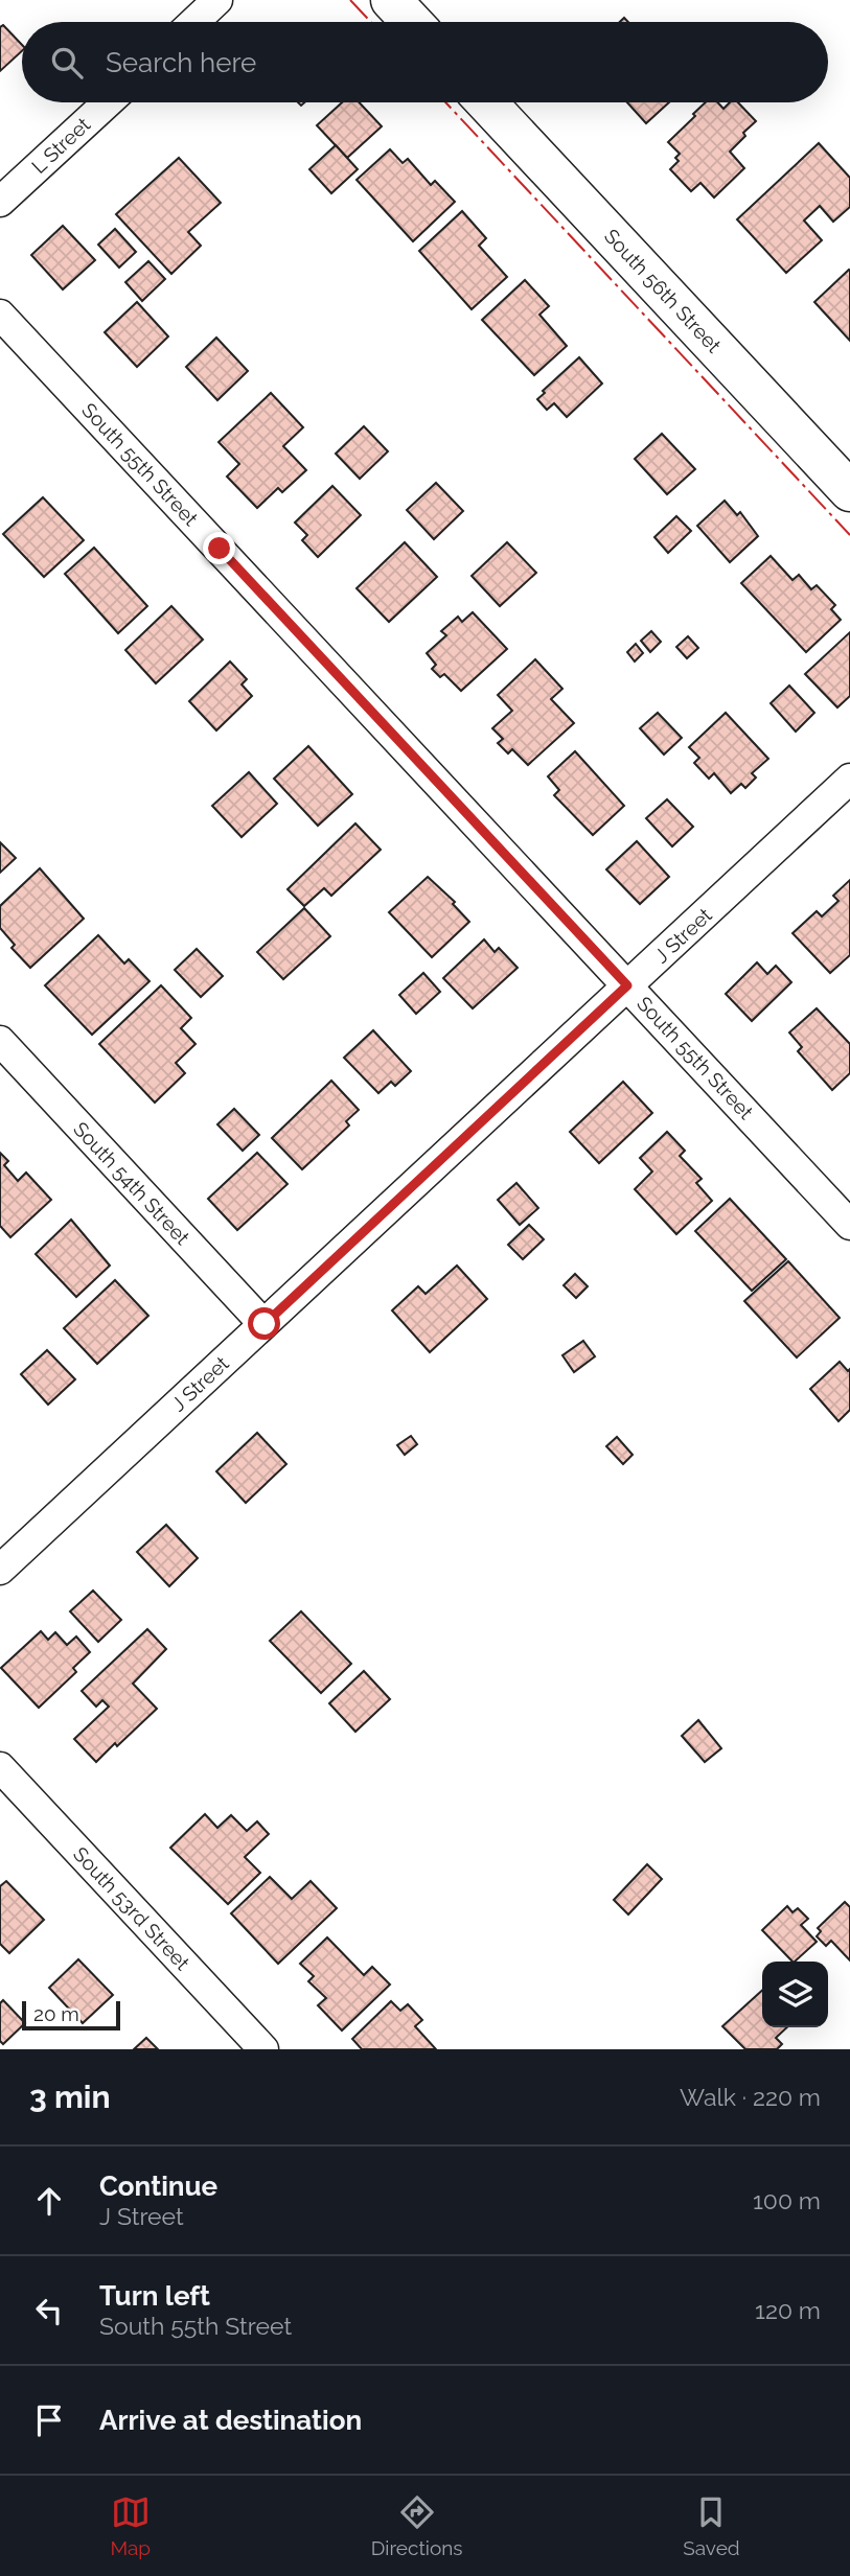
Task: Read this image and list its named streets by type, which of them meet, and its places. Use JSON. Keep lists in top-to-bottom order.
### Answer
{
  "streets": {
    "main road": ["South 56th Street"],
    "street": [
      "L Street",
      "South 55th Street",
      "J Street",
      "South 54th Street",
      "South 53rd Street"
    ]
  },
  "crossings": [
    ["South 55th Street", "J Street"],
    ["J Street", "South 54th Street"]
  ],
  "scale_bar": "20 m",
  "page": {
    "search": "Search here",
    "scale": "20 m",
    "heading": ["3 min", "Walk · 220 m"],
    "list": [
      ["Continue", "J Street", "100 m"],
      ["Turn left", "South 55th Street", "120 m"],
      "Arrive at destination"
    ],
    "nav": ["Map", "Directions", "Saved"]
  }
}
